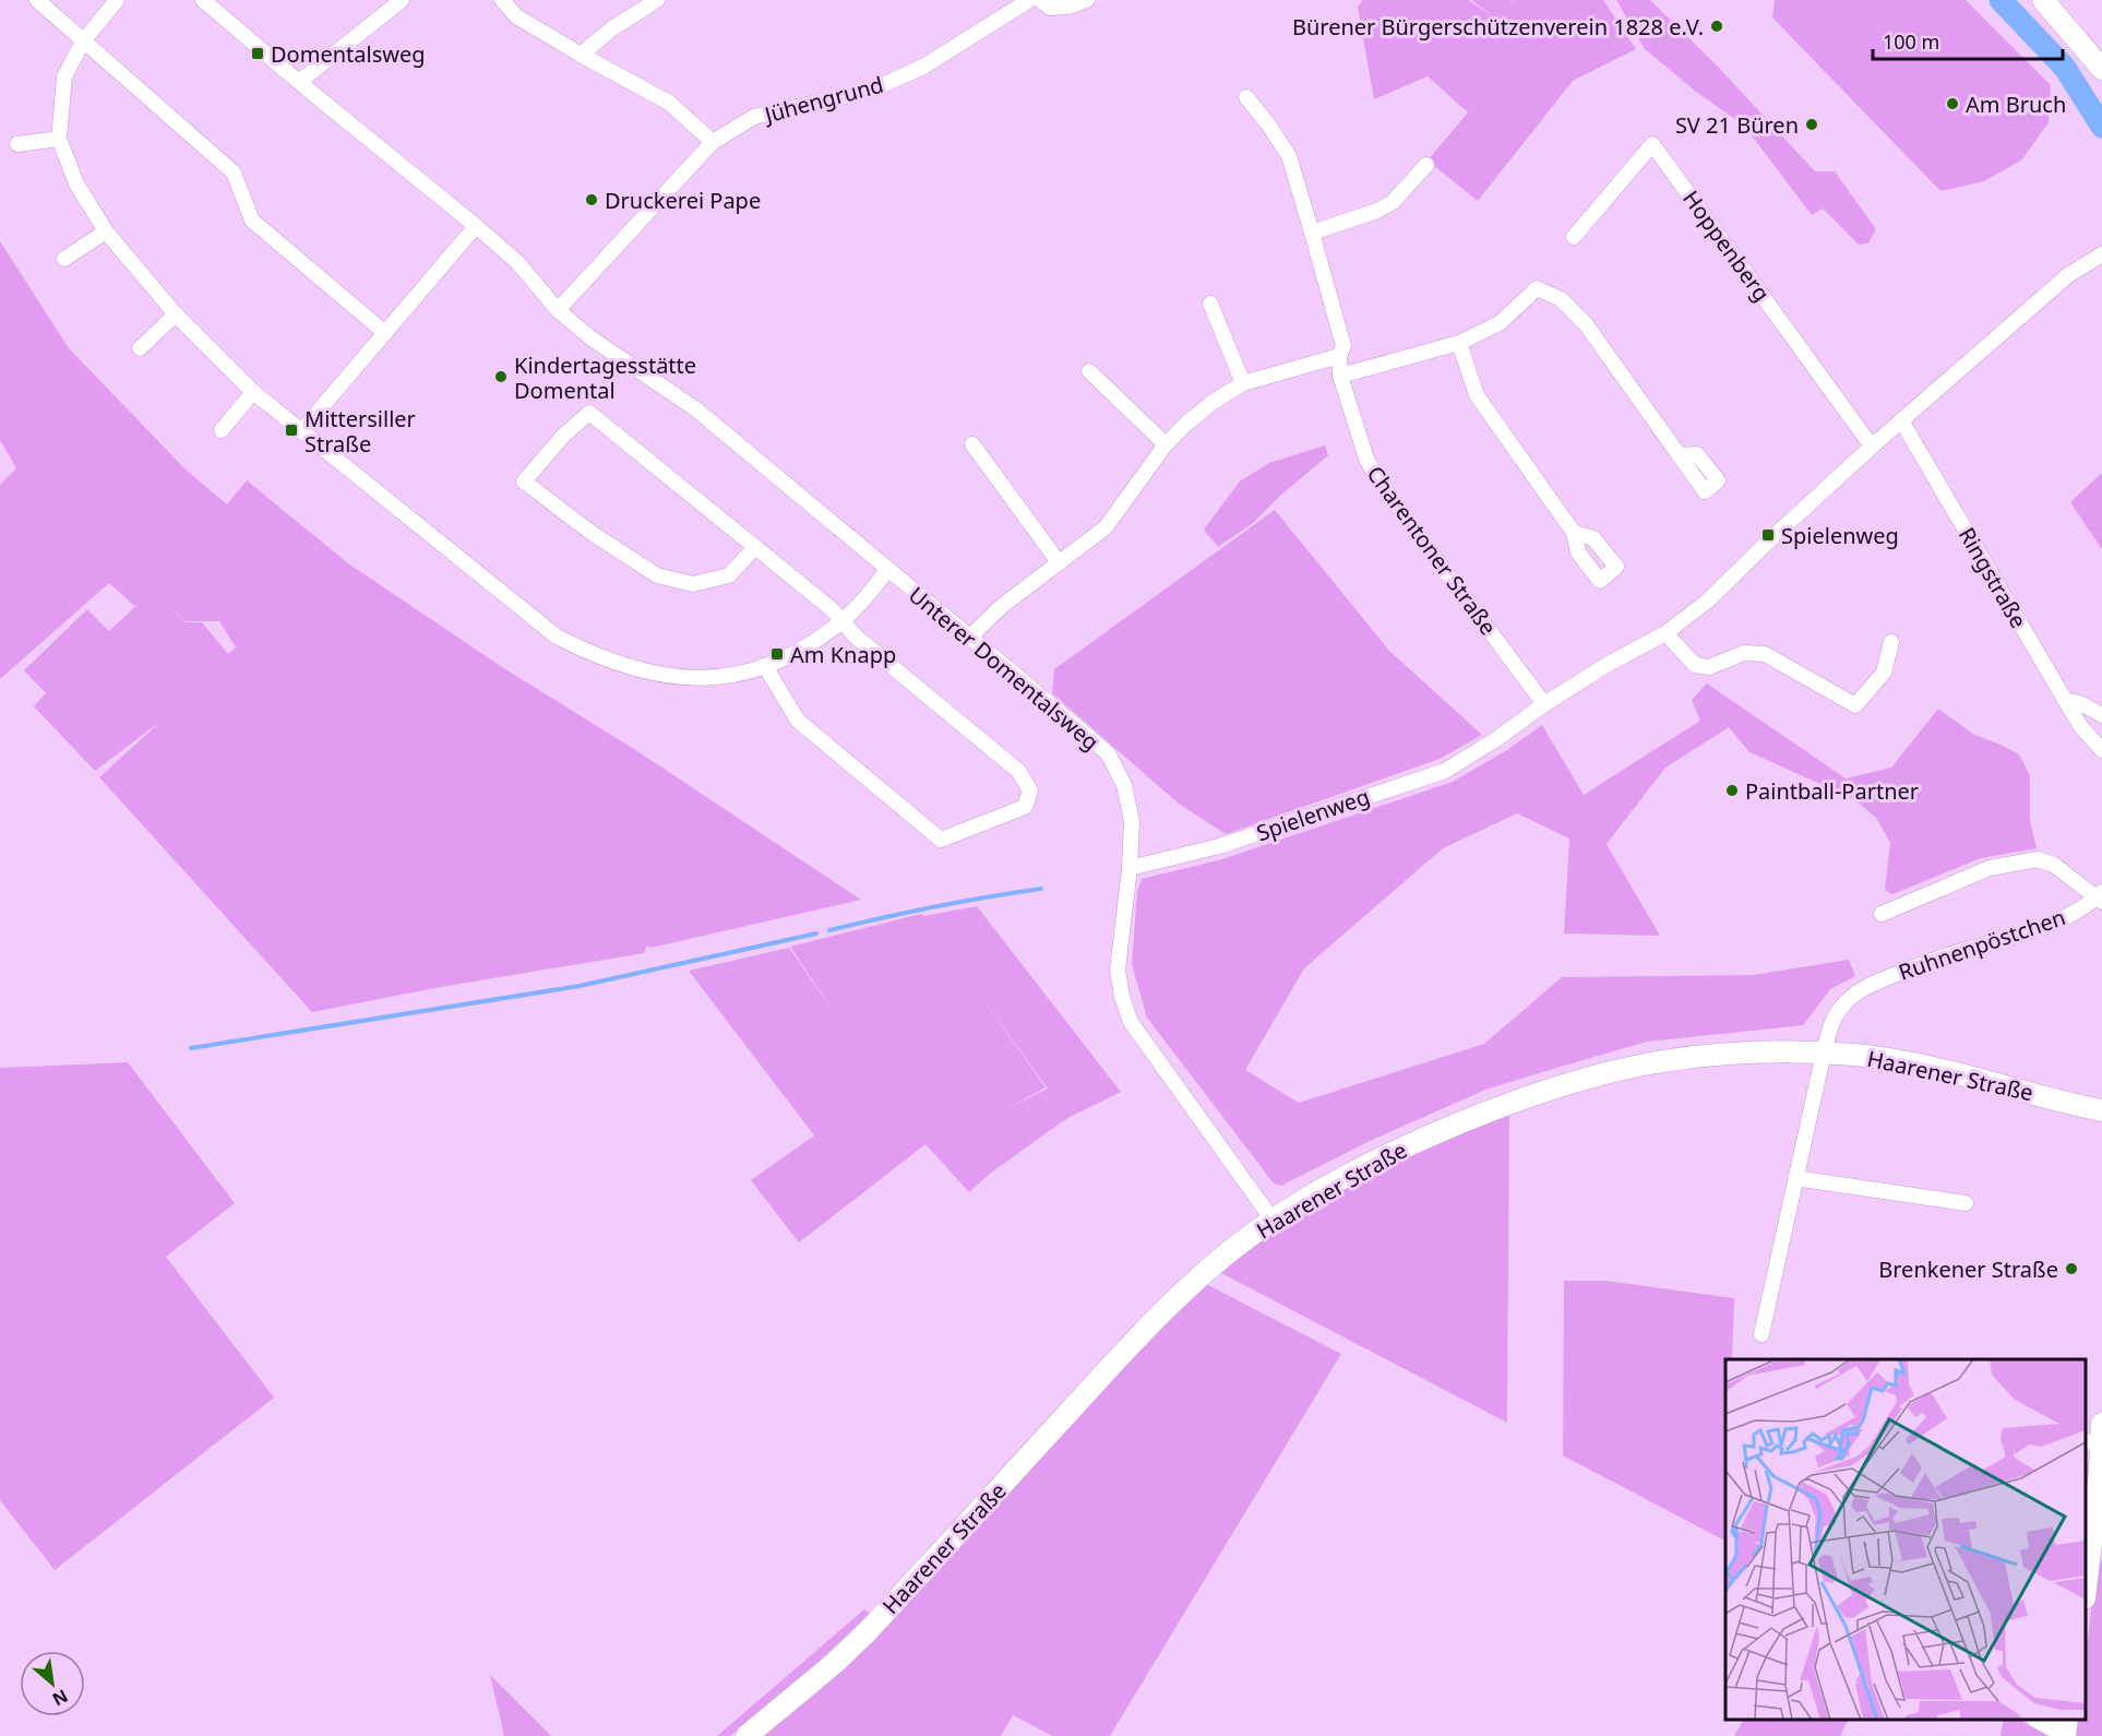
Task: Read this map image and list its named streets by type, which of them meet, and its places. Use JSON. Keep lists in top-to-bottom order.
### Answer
{
  "streets": {
    "main road": ["Haarener Straße"],
    "street": [
      "Jühengrund",
      "Hoppenberg",
      "Charentoner Straße",
      "Ringstraße",
      "Unterer Domentalsweg",
      "Spielenweg",
      "Ruhnenpöstchen"
    ]
  },
  "crossings": [
    ["Jühengrund", "Unterer Domentalsweg"],
    ["Hoppenberg", "Spielenweg"],
    ["Charentoner Straße", "Spielenweg"],
    ["Ringstraße", "Spielenweg"],
    ["Unterer Domentalsweg", "Spielenweg"],
    ["Unterer Domentalsweg", "Haarener Straße"],
    ["Ruhnenpöstchen", "Haarener Straße"]
  ],
  "places": {
    "other": [
      "Bürener Bürgerschützenverein 1828 e.V.",
      "Am Bruch",
      "SV 21 Büren",
      "Druckerei Pape",
      "Kindertagesstätte Domental",
      "Paintball-Partner",
      "Brenkener Straße"
    ],
    "transit": [
      "Domentalsweg",
      "Mittersiller Straße",
      "Spielenweg",
      "Am Knapp"
    ]
  },
  "scale_bar": "100 m",
  "north": "bottom right"
}
